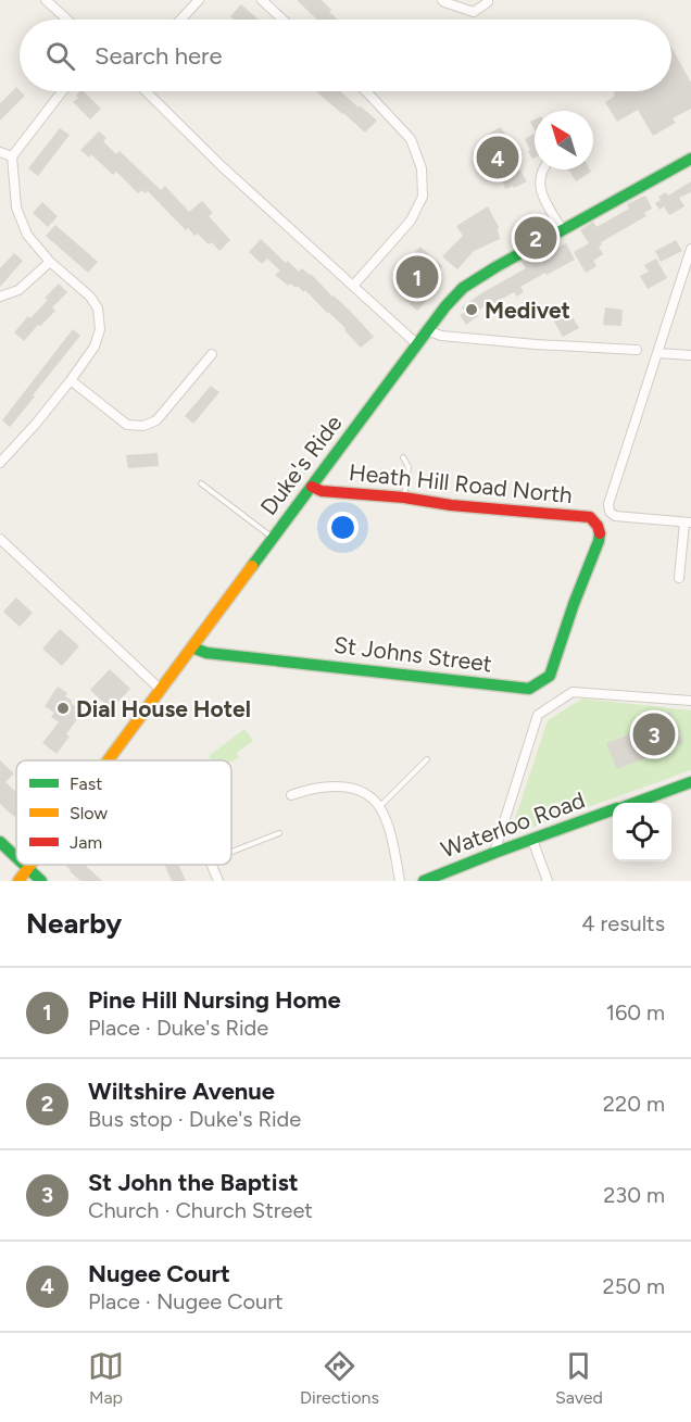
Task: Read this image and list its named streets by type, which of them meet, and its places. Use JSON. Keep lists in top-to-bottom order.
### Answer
{
  "streets": {
    "street": [
      "Duke's Ride",
      "Heath Hill Road North",
      "St Johns Street",
      "Waterloo Road"
    ]
  },
  "crossings": [
    ["Duke's Ride", "Heath Hill Road North"],
    ["Duke's Ride", "St Johns Street"],
    ["Heath Hill Road North", "St Johns Street"]
  ],
  "places": ["Medivet", "Dial House Hotel"],
  "legend": ["Fast", "Slow", "Jam"],
  "north": "top left",
  "page": {
    "search": "Search here",
    "pins": [
      "4",
      "2",
      "1",
      "3"
    ],
    "heading": ["Nearby", "4 results"],
    "list": [
      {
        "mark": "1",
        "name": "Pine Hill Nursing Home",
        "note": "Place · Duke's Ride",
        "value": "160 m"
      },
      {
        "mark": "2",
        "name": "Wiltshire Avenue",
        "note": "Bus stop · Duke's Ride",
        "value": "220 m"
      },
      {
        "mark": "3",
        "name": "St John the Baptist",
        "note": "Church · Church Street",
        "value": "230 m"
      },
      {
        "mark": "4",
        "name": "Nugee Court",
        "note": "Place · Nugee Court",
        "value": "250 m"
      }
    ],
    "nav": ["Map", "Directions", "Saved"]
  }
}
